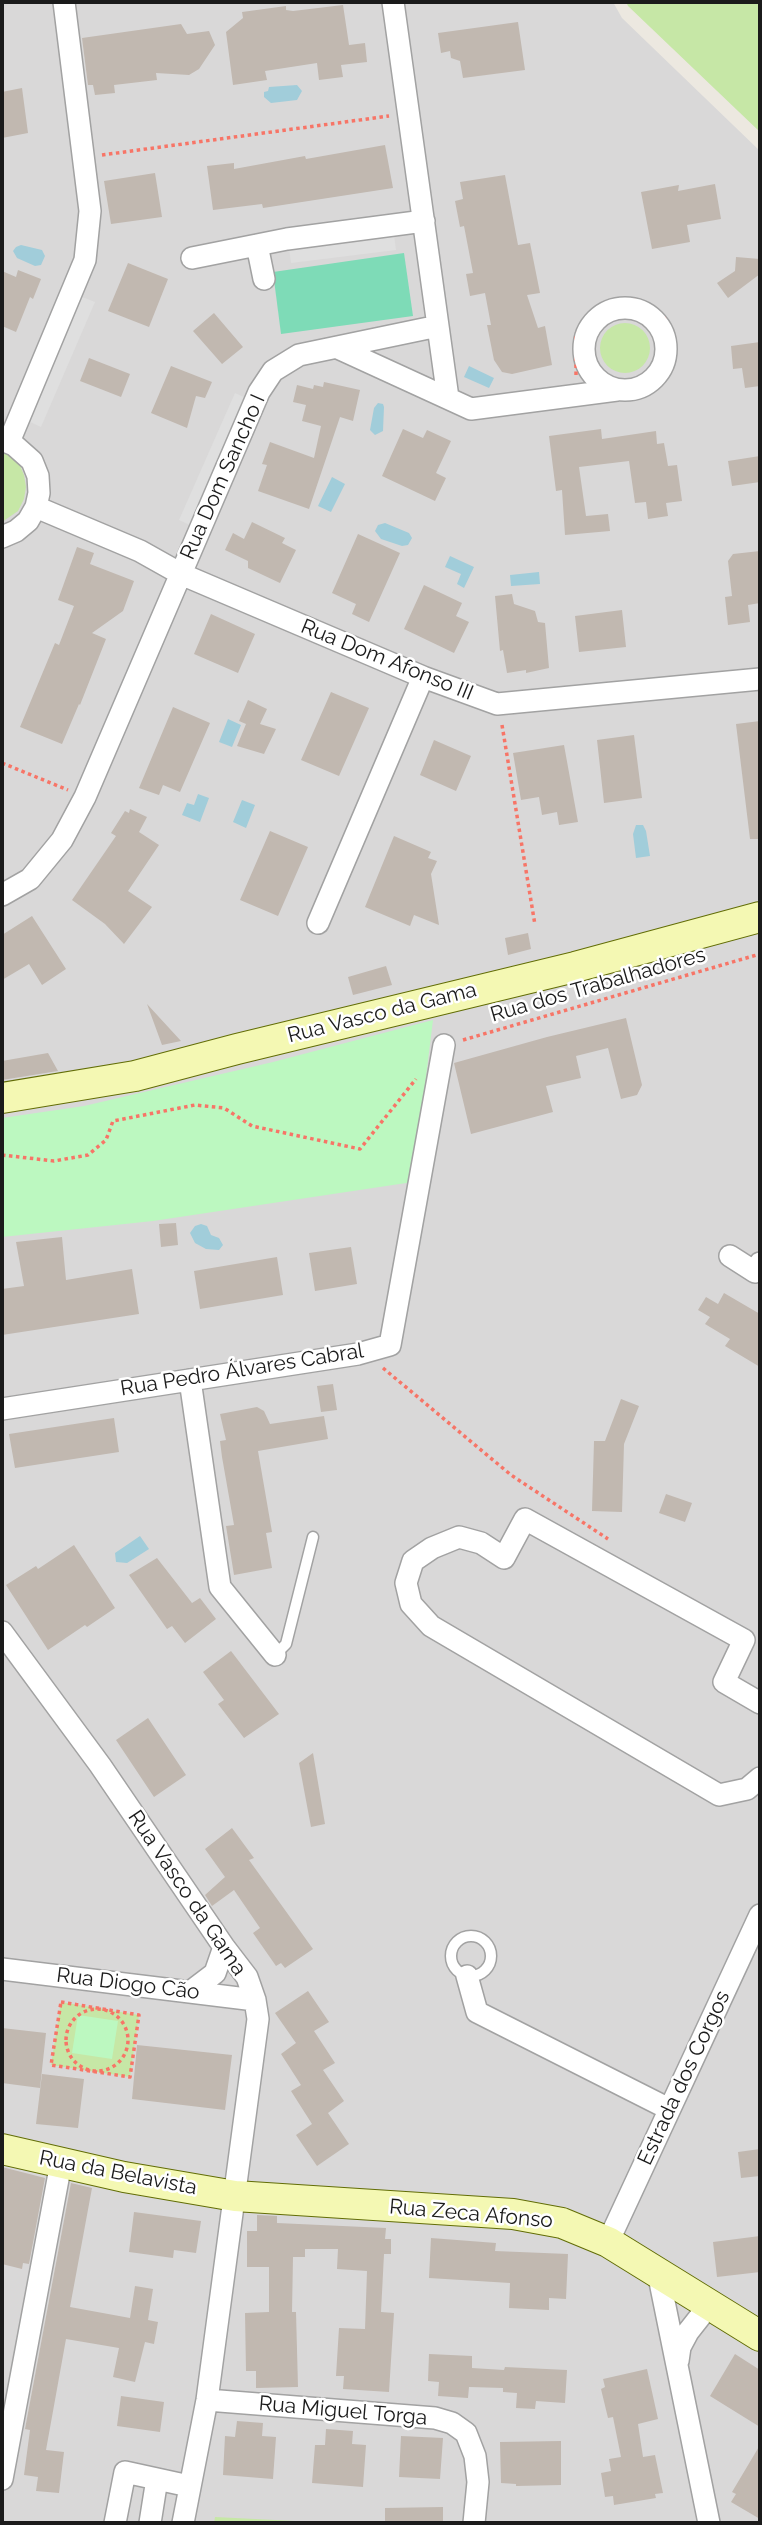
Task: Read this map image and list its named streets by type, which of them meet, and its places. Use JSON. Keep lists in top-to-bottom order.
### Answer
{
  "streets": {
    "street": [
      "Rua Dom Sancho I",
      "Rua Dom Afonso III",
      "Rua Vasco da Gama",
      "Rua Pedro Álvares Cabral",
      "Rua Diogo Cão",
      "Estrada dos Corgos",
      "Rua da Belavista",
      "Rua Zeca Afonso",
      "Rua Miguel Torga"
    ],
    "path": ["Rua dos Trabalhadores"]
  },
  "crossings": [
    ["Rua Dom Sancho I", "Rua Dom Afonso III"],
    ["Rua dos Trabalhadores", "Rua Pedro Álvares Cabral"],
    ["Rua Vasco da Gama", "Rua Diogo Cão"],
    ["Rua Vasco da Gama", "Rua da Belavista"],
    ["Rua Vasco da Gama", "Rua Zeca Afonso"],
    ["Rua Vasco da Gama", "Rua Miguel Torga"],
    ["Estrada dos Corgos", "Rua Zeca Afonso"],
    ["Rua da Belavista", "Rua Zeca Afonso"]
  ]
}
